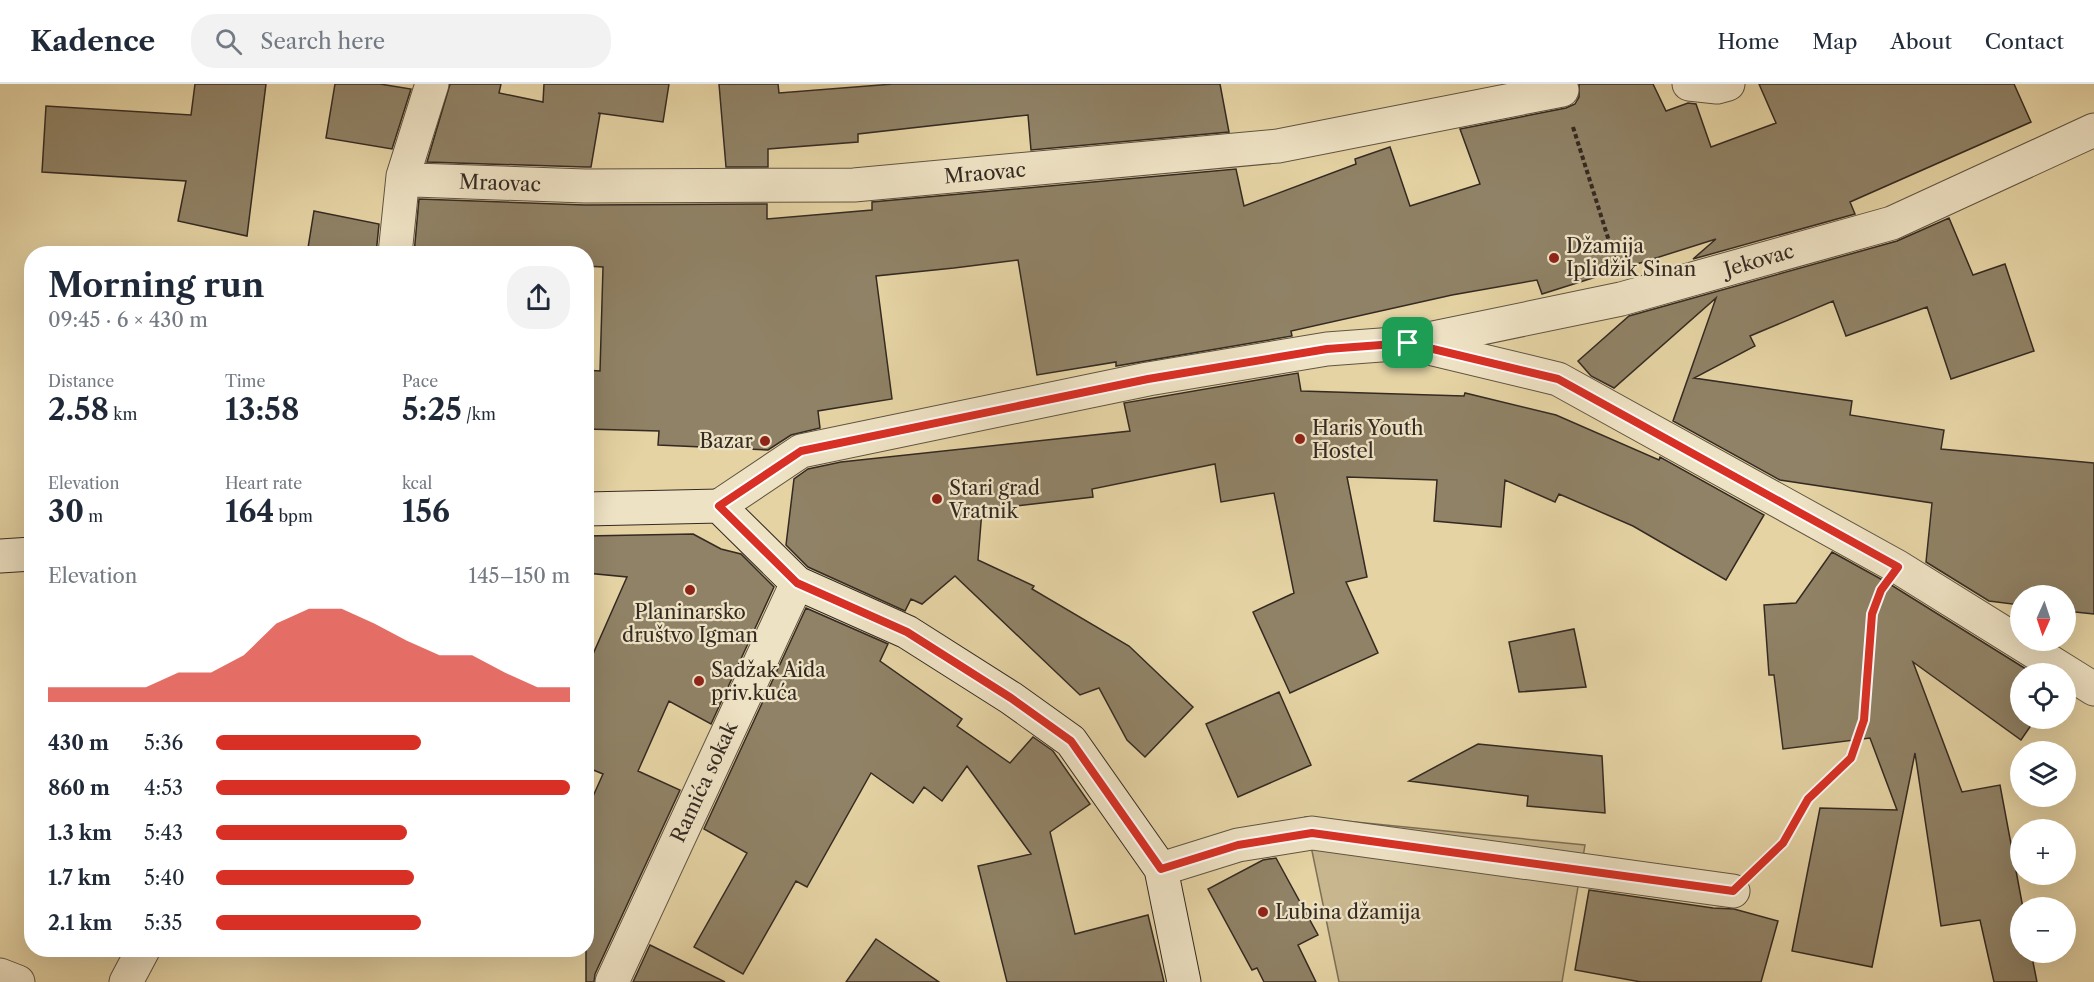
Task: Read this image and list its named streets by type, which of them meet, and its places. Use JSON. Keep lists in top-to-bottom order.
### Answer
{
  "streets": {
    "street": ["Mraovac", "Jekovac", "Ramića sokak"]
  },
  "places": [
    "Džamija Iplidžik Sinan",
    "Haris Youth Hostel",
    "Bazar",
    "Stari grad Vratnik",
    "Planinarsko društvo Igman",
    "Sadžak Aida priv.kuća",
    "Lubina džamija"
  ],
  "north": "bottom",
  "page": {
    "header": "Kadence",
    "search": "Search here",
    "nav": [
      "Home",
      "Map",
      "About",
      "Contact"
    ],
    "heading": ["Morning run", "09:45 · 6 × 430 m"],
    "stats": [
      ["Distance", "2.58 km"],
      ["Time", "13:58"],
      ["Pace", "5:25 /km"],
      ["Elevation", "30 m"],
      ["Heart rate", "164 bpm"],
      ["kcal", "156"]
    ],
    "chart": ["Elevation", "145–150 m"],
    "map_buttons": ["+", "−"],
    "list": [
      {
        "name": "430 m",
        "note": "5:36"
      },
      {
        "name": "860 m",
        "note": "4:53"
      },
      {
        "name": "1.3 km",
        "note": "5:43"
      },
      {
        "name": "1.7 km",
        "note": "5:40"
      },
      {
        "name": "2.1 km",
        "note": "5:35"
      }
    ]
  }
}
